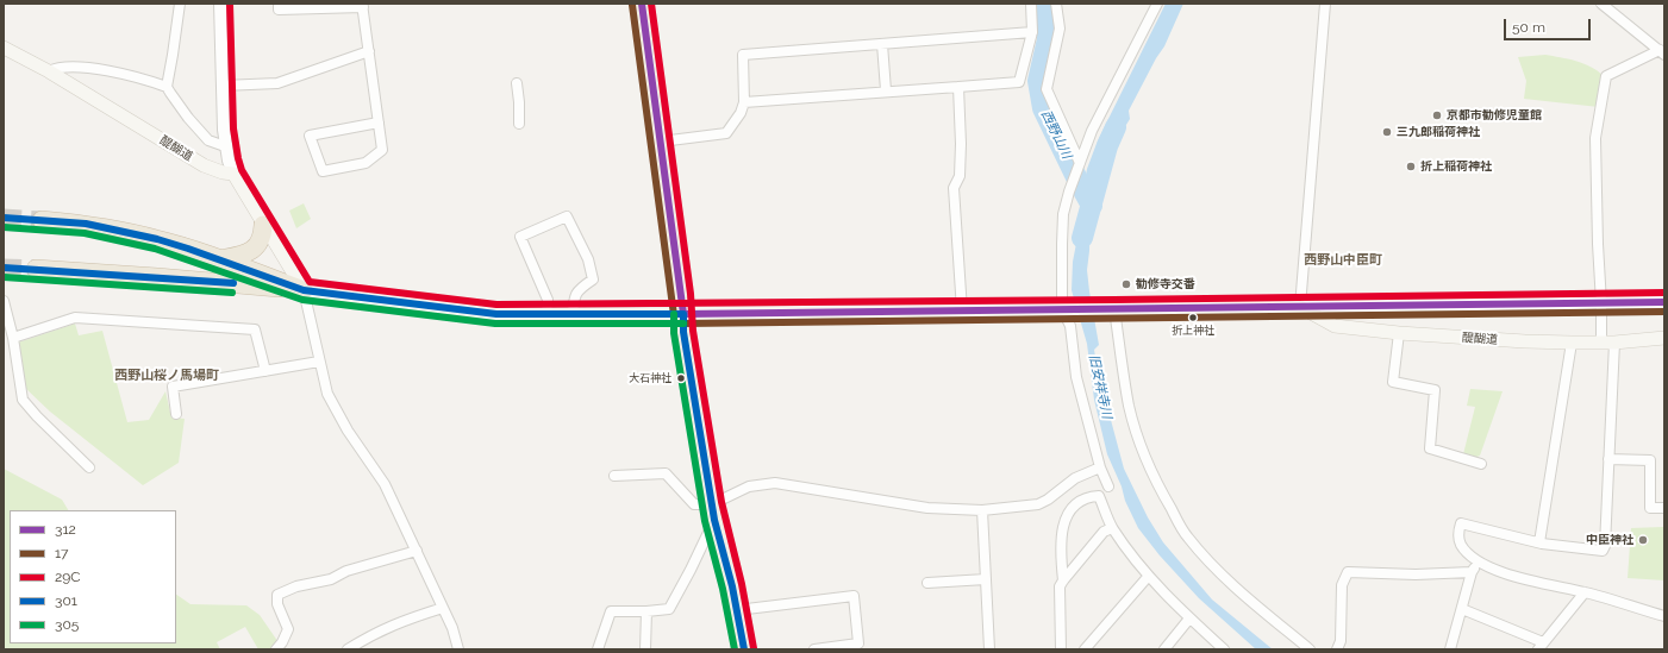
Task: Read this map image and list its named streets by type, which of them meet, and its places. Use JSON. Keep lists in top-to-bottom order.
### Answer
{
  "streets": {
    "main road": ["醍醐道"]
  },
  "districts": ["西野山中臣町", "西野山桜ノ馬場町"],
  "water": ["西野山川", "旧安祥寺川"],
  "places": [
    "京都市勧修児童館",
    "三九郎稲荷神社",
    "折上稲荷神社",
    "勧修寺交番",
    "折上神社",
    "大石神社",
    "中臣神社"
  ],
  "lines": [
    "transit line 312",
    "transit line 29C",
    "transit line 17",
    "transit line 301",
    "transit line 305"
  ],
  "legend": [
    "312",
    "17",
    "29C",
    "301",
    "305"
  ],
  "scale_bar": "50 m"
}
